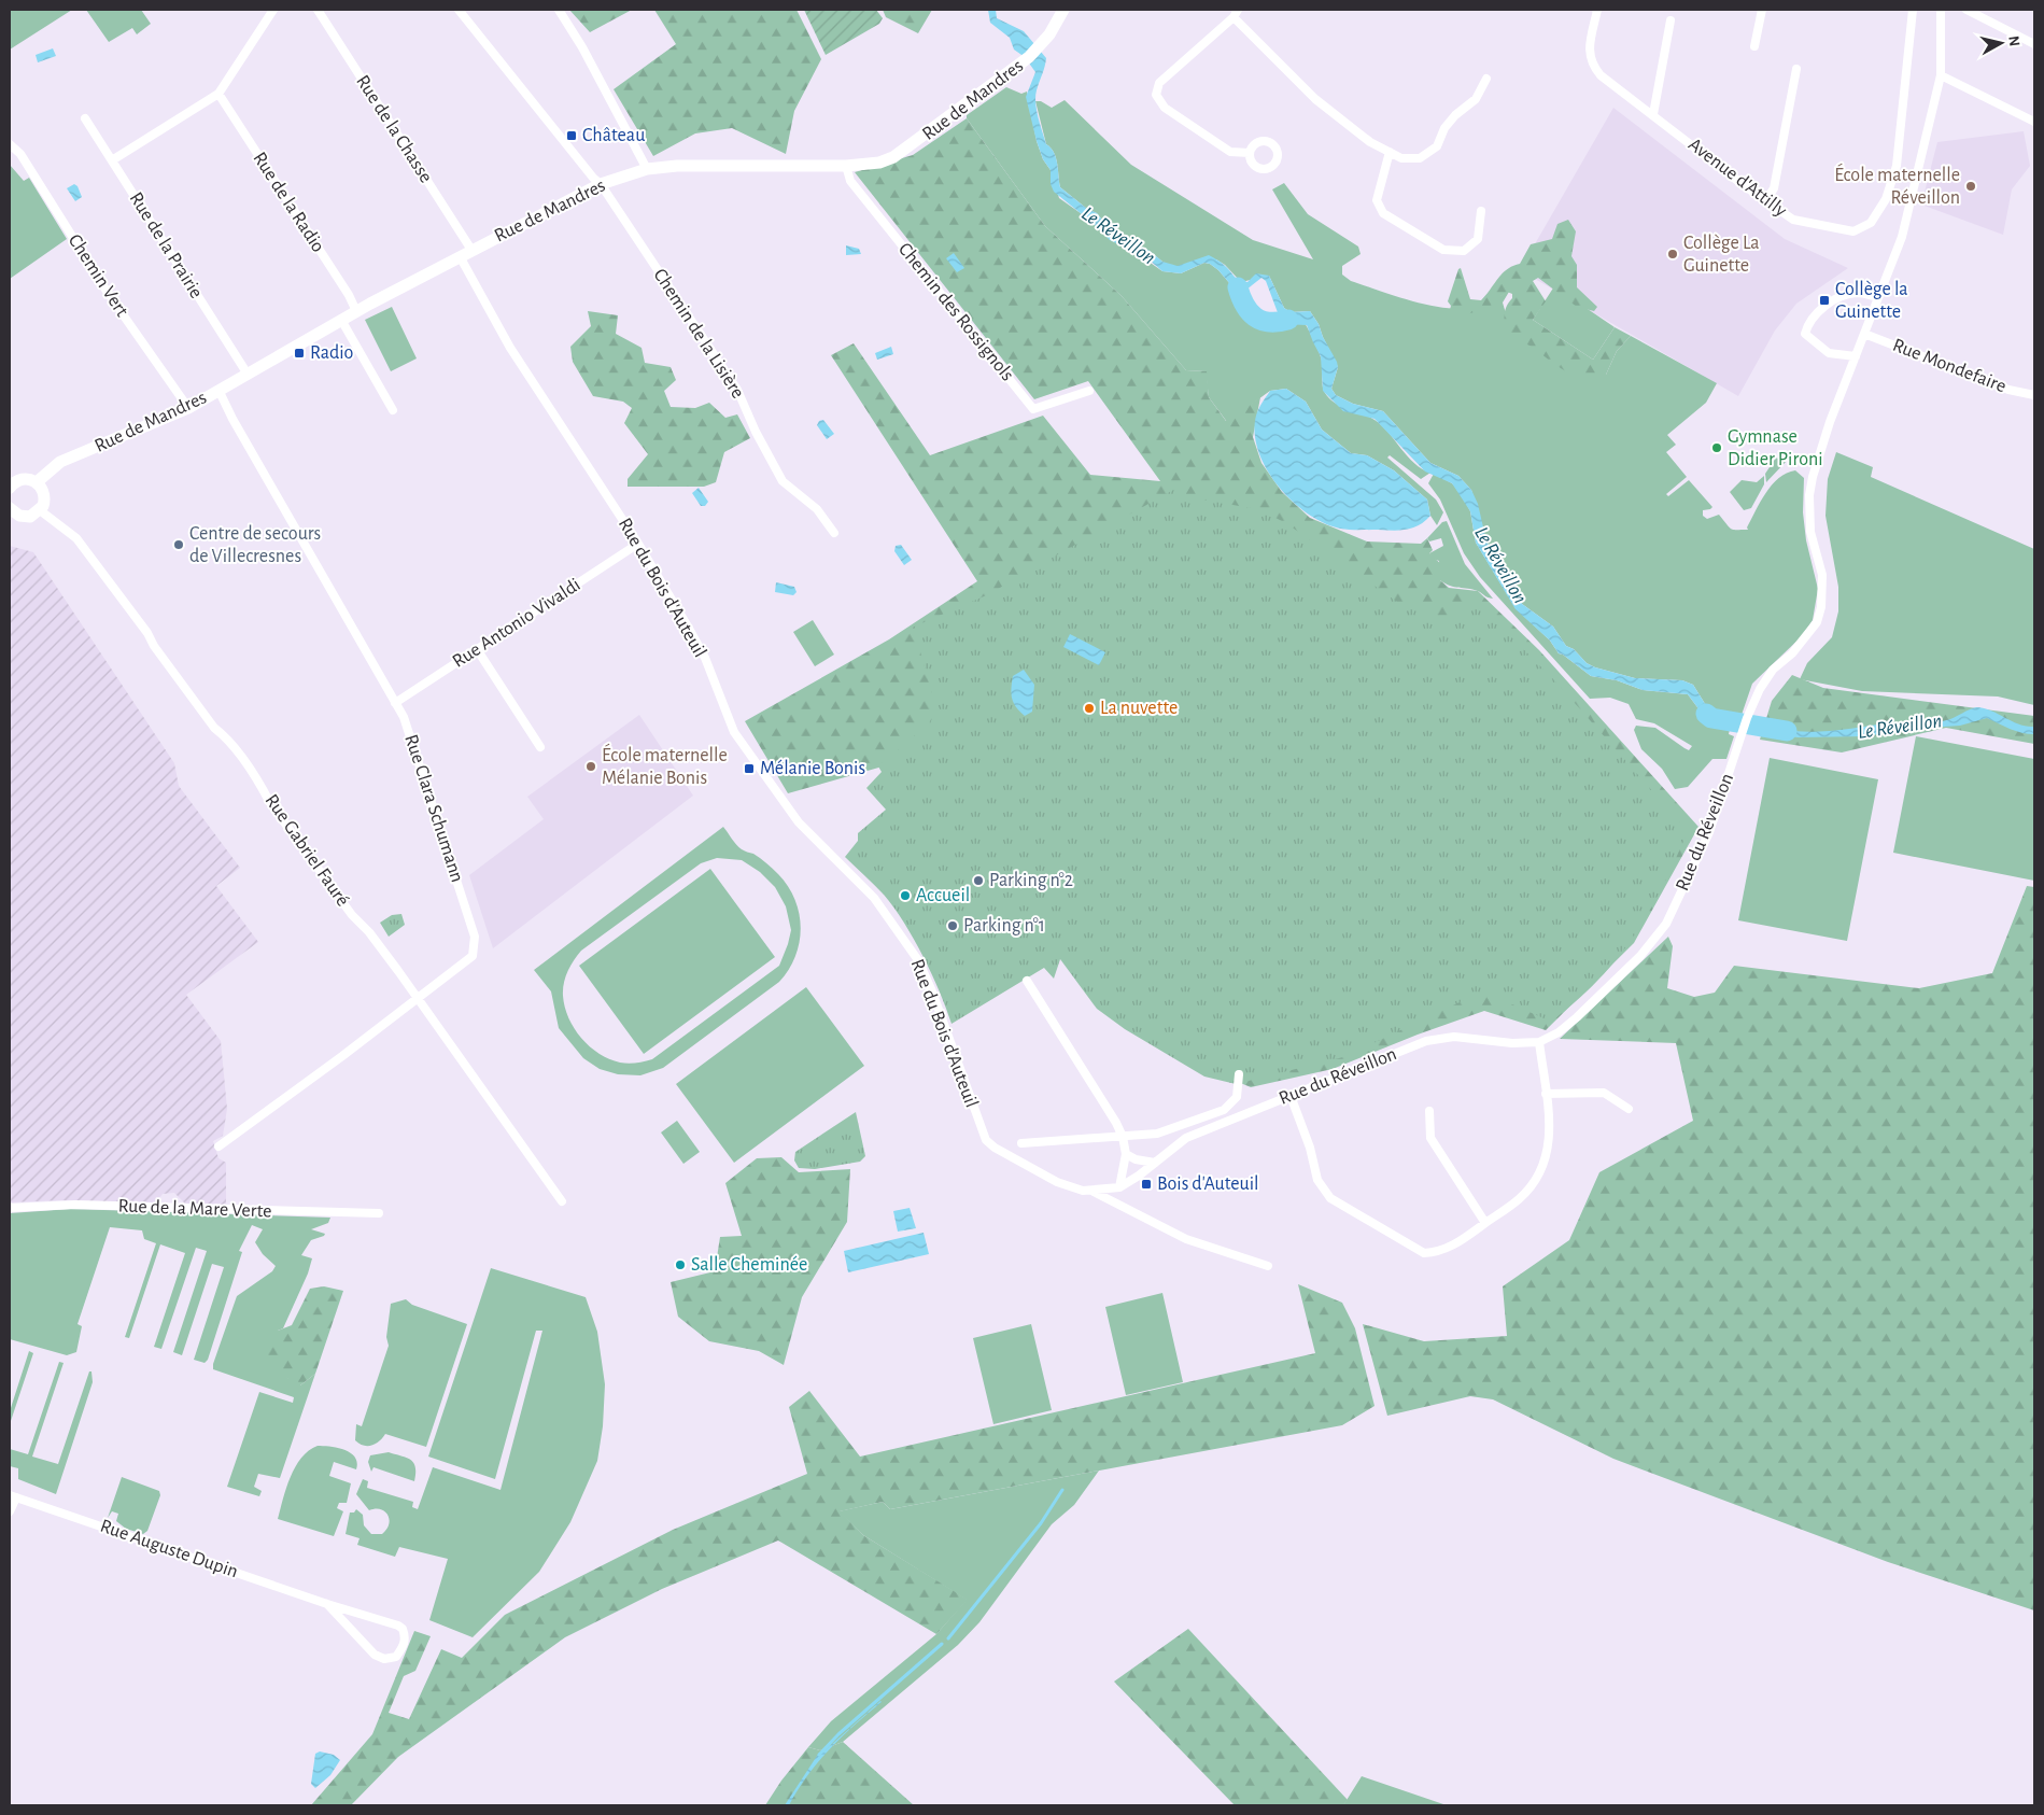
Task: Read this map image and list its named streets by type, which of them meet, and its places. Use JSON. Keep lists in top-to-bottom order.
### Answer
{
  "streets": {
    "street": [
      "Rue de Mandres",
      "Rue de la Chasse",
      "Avenue d'Attilly",
      "Rue de la Radio",
      "Rue de la Prairie",
      "Chemin Vert",
      "Chemin des Rossignols",
      "Chemin de la Lisière",
      "Rue Mondefaire",
      "Rue du Bois d'Auteuil",
      "Rue Antonio Vivaldi",
      "Rue Clara Schumann",
      "Rue du Réveillon",
      "Rue Gabriel Fauré",
      "Rue de la Mare Verte",
      "Rue Auguste Dupin"
    ]
  },
  "crossings": [
    ["Rue de Mandres", "Rue de la Chasse"],
    ["Rue de Mandres", "Rue de la Radio"],
    ["Rue de Mandres", "Rue de la Prairie"],
    ["Rue de Mandres", "Chemin Vert"],
    ["Rue de Mandres", "Chemin des Rossignols"],
    ["Rue de Mandres", "Chemin de la Lisière"],
    ["Rue de Mandres", "Rue du Bois d'Auteuil"],
    ["Rue de Mandres", "Rue Clara Schumann"],
    ["Rue Mondefaire", "Rue du Réveillon"],
    ["Rue du Bois d'Auteuil", "Rue Antonio Vivaldi"],
    ["Rue du Bois d'Auteuil", "Rue du Réveillon"],
    ["Rue Antonio Vivaldi", "Rue Clara Schumann"],
    ["Rue Clara Schumann", "Rue Gabriel Fauré"]
  ],
  "water": ["Le Réveillon"],
  "places": {
    "transit": [
      "Château",
      "Collège la Guinette",
      "Radio",
      "Mélanie Bonis",
      "Bois d'Auteuil"
    ],
    "other": [
      "École maternelle Réveillon",
      "Collège La Guinette",
      "Gymnase Didier Pironi",
      "Centre de secours de Villecresnes",
      "La nuvette",
      "École maternelle Mélanie Bonis",
      "Parking n°2",
      "Accueil",
      "Parking n°1",
      "Salle Cheminée"
    ]
  },
  "north": "right"
}
